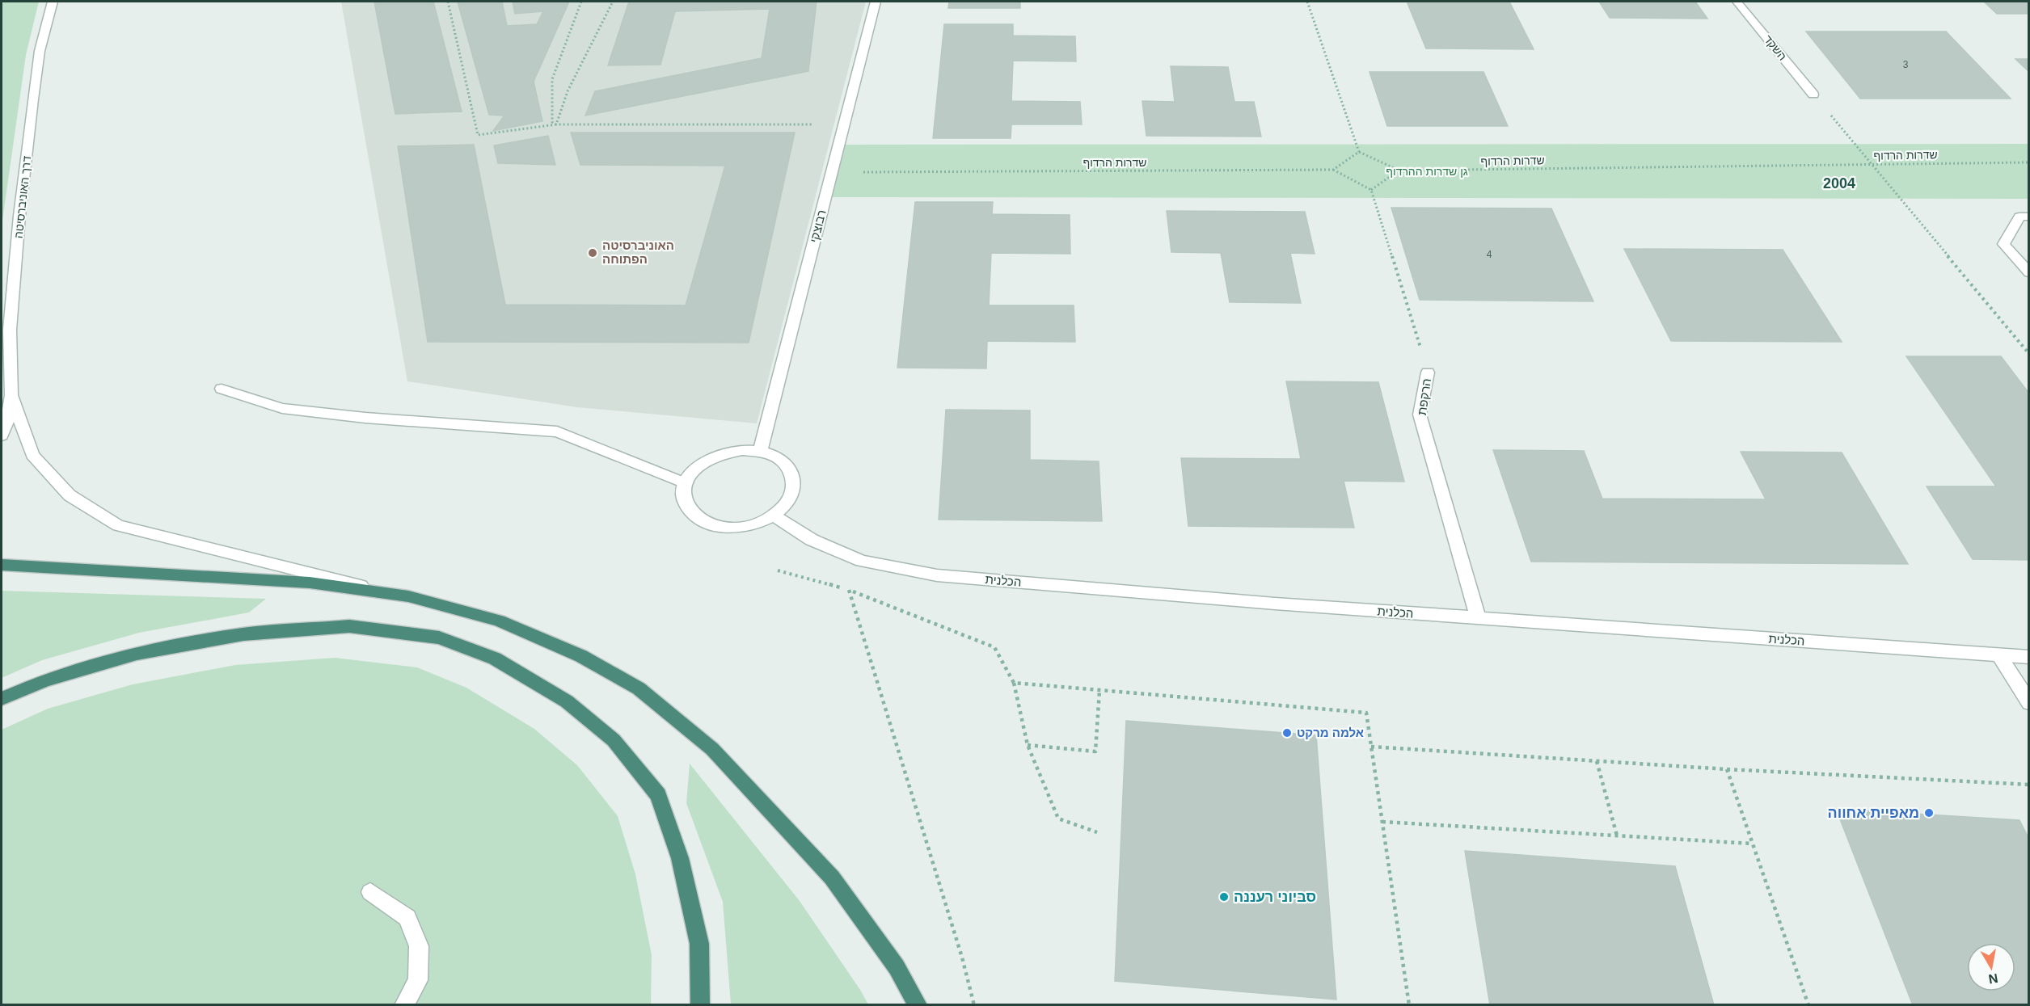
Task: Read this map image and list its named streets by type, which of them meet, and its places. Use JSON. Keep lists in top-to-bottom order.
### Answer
{
  "streets": {
    "street": [
      "השקד",
      "דרך האוניברסיטה",
      "רבוצקי",
      "הרקפת",
      "הכלנית"
    ],
    "path": ["שדרות הרדוף"]
  },
  "crossings": [
    ["שדרות הרדוף", "רבוצקי"],
    ["רבוצקי", "הכלנית"],
    ["הרקפת", "הכלנית"]
  ],
  "districts": ["2004"],
  "parks": ["גן שדרות ההרדוף"],
  "places": [
    "האוניברסיטה הפתוחה",
    "אלמה מרקט",
    "מאפיית אחווה",
    "סביוני רעננה"
  ],
  "house_numbers": ["3", "4"],
  "north": "bottom"
}
